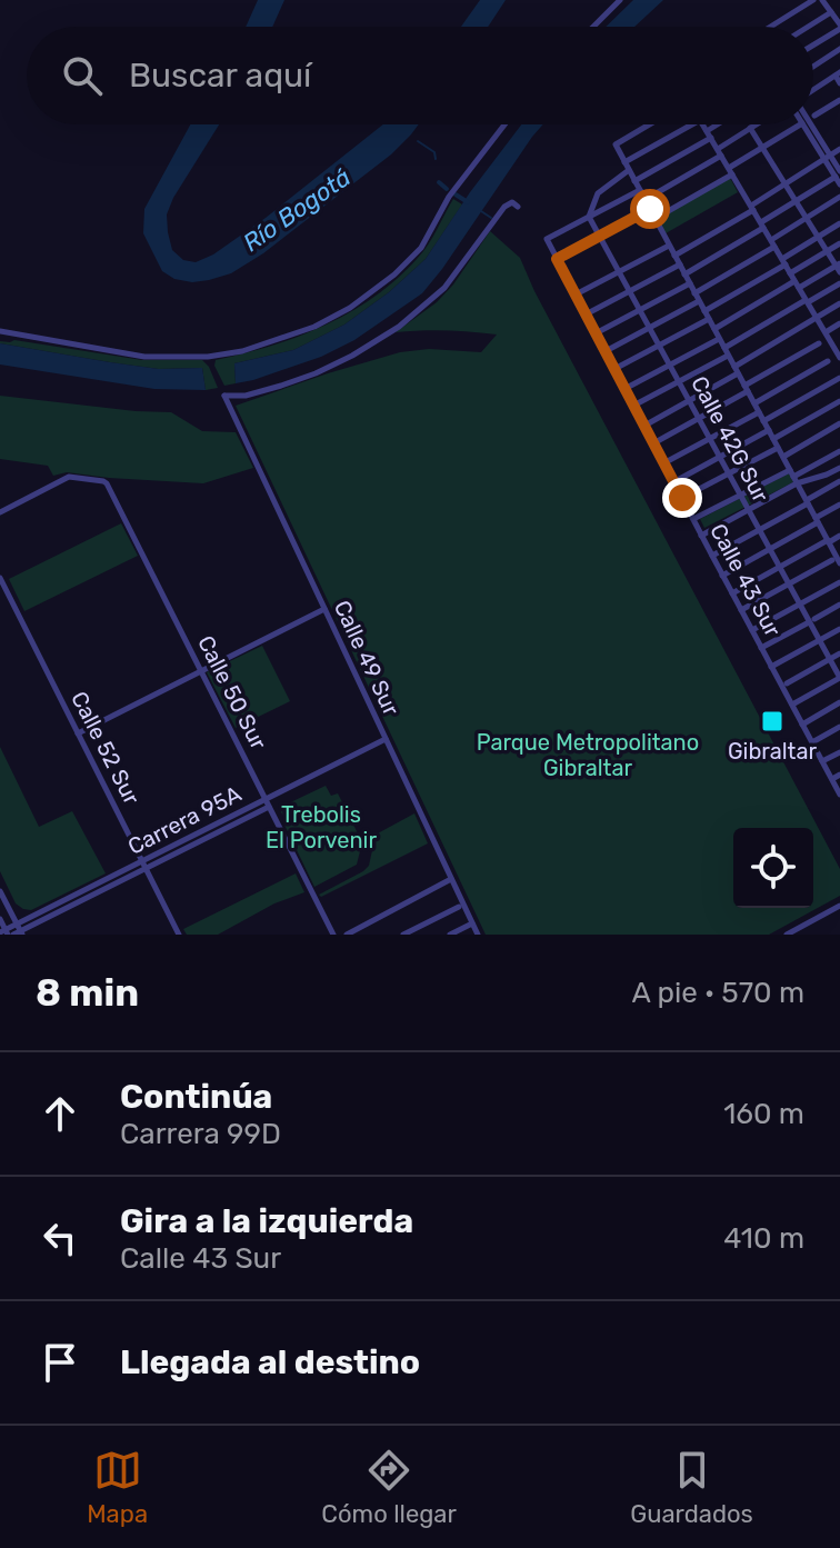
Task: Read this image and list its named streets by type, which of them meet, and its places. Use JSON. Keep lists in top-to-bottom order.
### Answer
{
  "streets": {
    "street": [
      "Calle 42G Sur",
      "Calle 43 Sur",
      "Calle 49 Sur",
      "Calle 50 Sur",
      "Calle 52 Sur",
      "Carrera 95A"
    ]
  },
  "crossings": [
    ["Calle 42G Sur", "Calle 43 Sur"],
    ["Calle 49 Sur", "Carrera 95A"],
    ["Calle 50 Sur", "Carrera 95A"],
    ["Calle 52 Sur", "Carrera 95A"]
  ],
  "water": ["Río Bogotá"],
  "parks": ["Parque Metropolitano Gibraltar", "Trebolis El Porvenir"],
  "places": {
    "transit": ["Gibraltar"]
  },
  "page": {
    "search": "Buscar aquí",
    "heading": ["8 min", "A pie · 570 m"],
    "list": [
      ["Continúa", "Carrera 99D", "160 m"],
      ["Gira a la izquierda", "Calle 43 Sur", "410 m"],
      "Llegada al destino"
    ],
    "nav": ["Mapa", "Cómo llegar", "Guardados"]
  }
}
